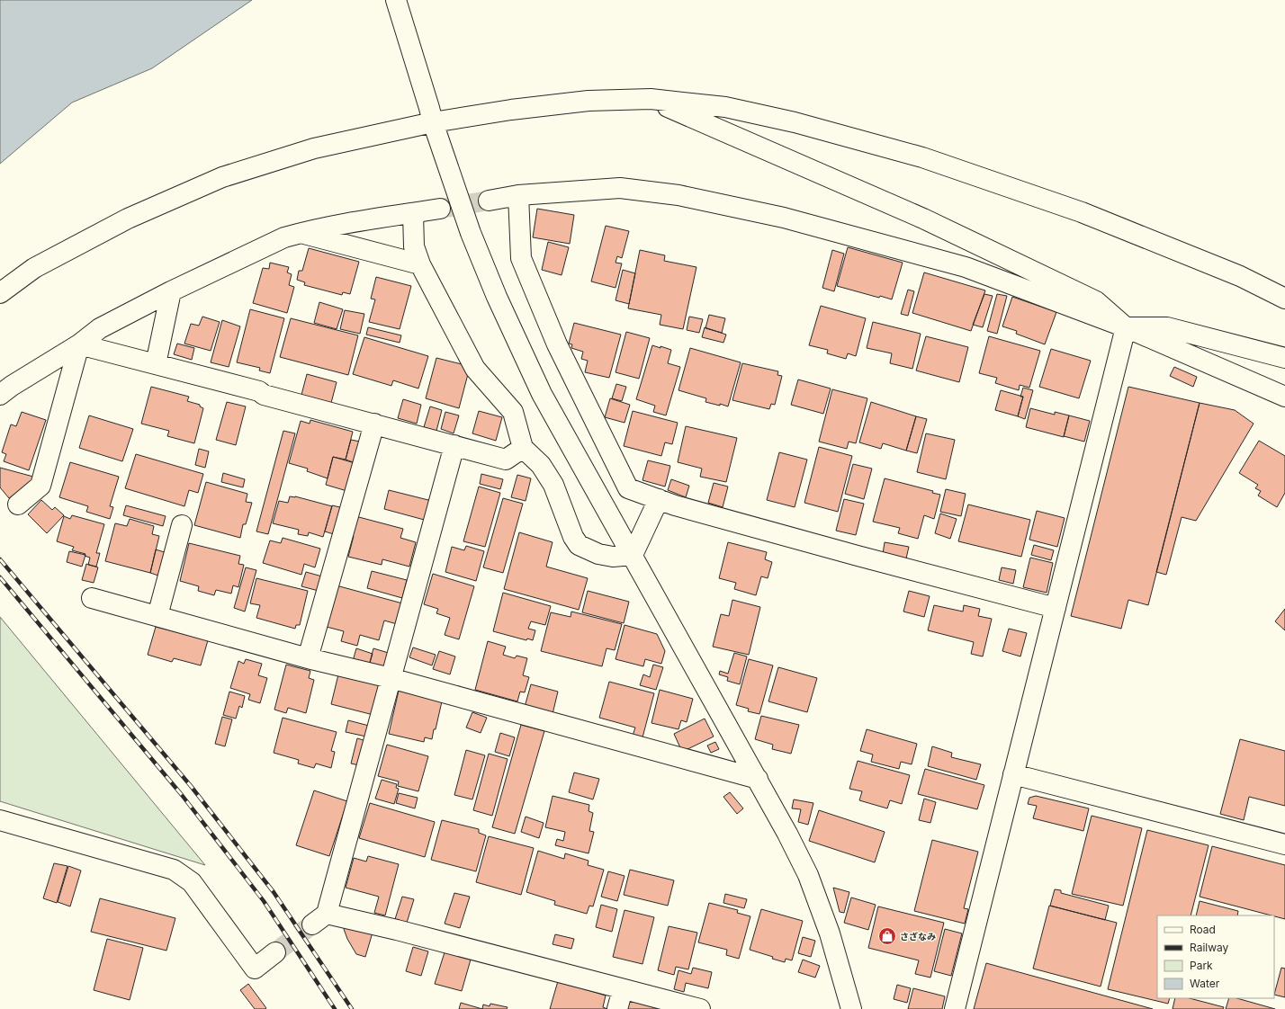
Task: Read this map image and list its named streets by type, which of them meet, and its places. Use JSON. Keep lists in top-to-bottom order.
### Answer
{
  "places": {
    "shop": ["さざなみ"]
  },
  "legend": [
    "Road",
    "Railway",
    "Park",
    "Water"
  ]
}
